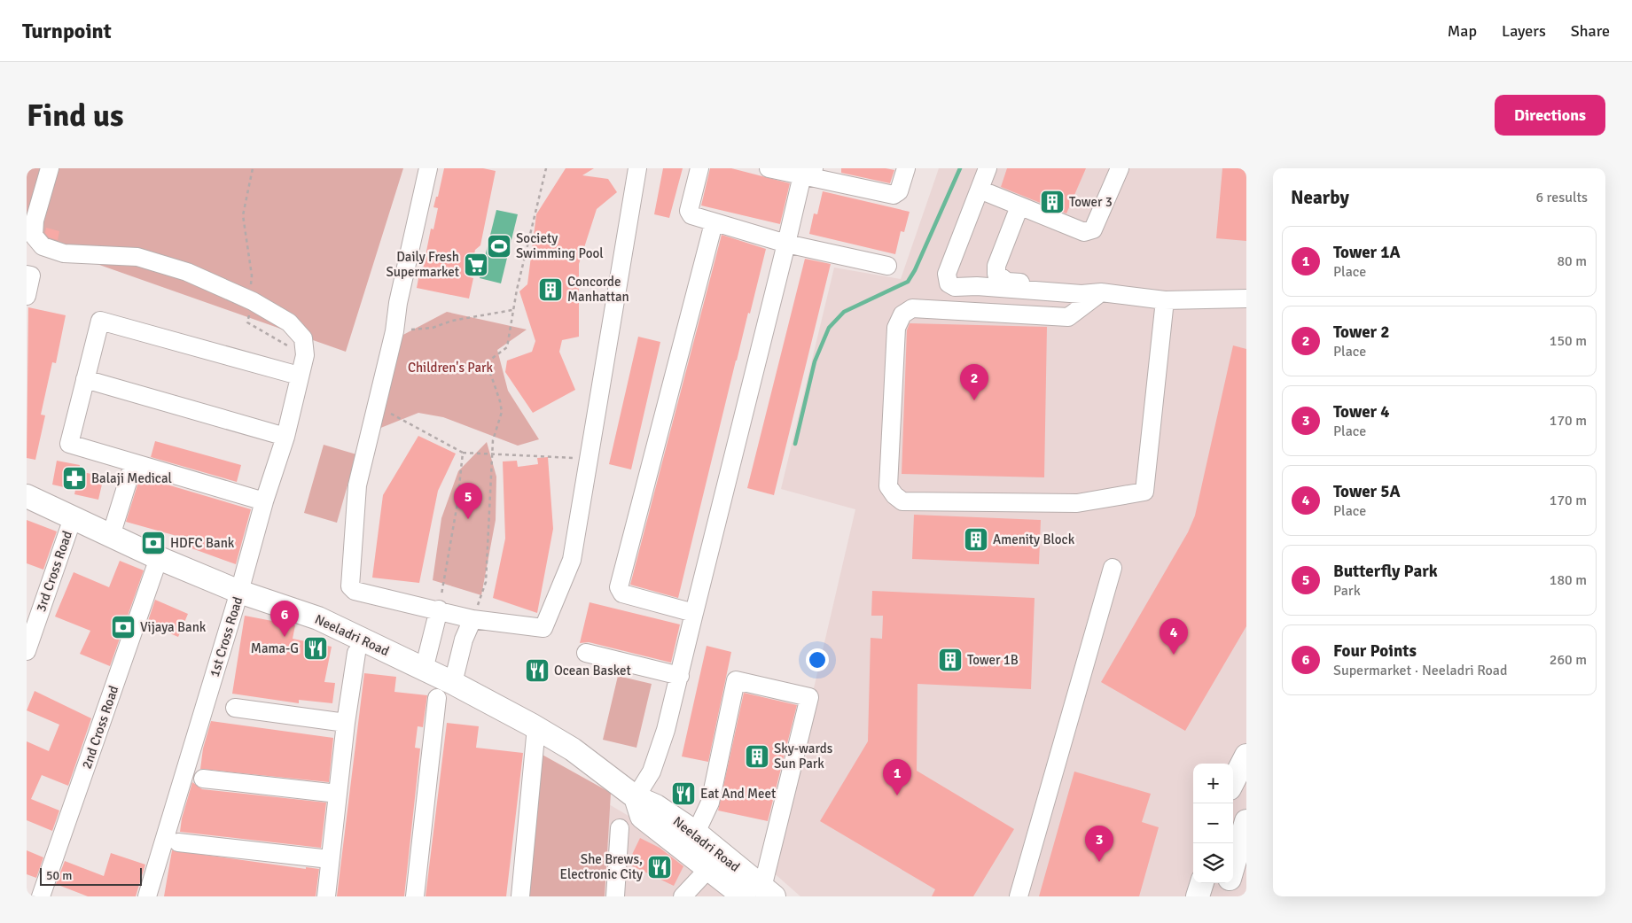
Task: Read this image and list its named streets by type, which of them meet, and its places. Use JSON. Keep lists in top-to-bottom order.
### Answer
{
  "streets": {
    "main road": ["Neeladri Road"],
    "street": ["3rd Cross Road", "1st Cross Road", "2nd Cross Road"]
  },
  "crossings": [
    ["3rd Cross Road", "Neeladri Road"],
    ["Neeladri Road", "1st Cross Road"],
    ["Neeladri Road", "2nd Cross Road"]
  ],
  "parks": ["Children's Park"],
  "places": {
    "building": [
      "Tower 3",
      "Concorde Manhattan",
      "Amenity Block",
      "Tower 1B",
      "Sky-wards Sun Park"
    ],
    "sports": ["Society Swimming Pool"],
    "supermarket": ["Daily Fresh Supermarket"],
    "pharmacy": ["Balaji Medical"],
    "bank": ["HDFC Bank", "Vijaya Bank"],
    "restaurant": [
      "Mama-G",
      "Ocean Basket",
      "Eat And Meet",
      "She Brews, Electronic City"
    ]
  },
  "scale_bar": "50 m",
  "page": {
    "header": "Turnpoint",
    "nav": ["Map", "Layers", "Share"],
    "buttons": "Directions",
    "title": "Find us",
    "heading": ["Nearby", "6 results"],
    "list": [
      {
        "mark": "1",
        "name": "Tower 1A",
        "note": "Place",
        "value": "80 m"
      },
      {
        "mark": "2",
        "name": "Tower 2",
        "note": "Place",
        "value": "150 m"
      },
      {
        "mark": "3",
        "name": "Tower 4",
        "note": "Place",
        "value": "170 m"
      },
      {
        "mark": "4",
        "name": "Tower 5A",
        "note": "Place",
        "value": "170 m"
      },
      {
        "mark": "5",
        "name": "Butterfly Park",
        "note": "Park",
        "value": "180 m"
      },
      {
        "mark": "6",
        "name": "Four Points",
        "note": "Supermarket · Neeladri Road",
        "value": "260 m"
      }
    ],
    "pins": [
      "2",
      "5",
      "6",
      "4",
      "1",
      "3"
    ],
    "map_buttons": ["+", "−"],
    "scale": "50 m"
  }
}
